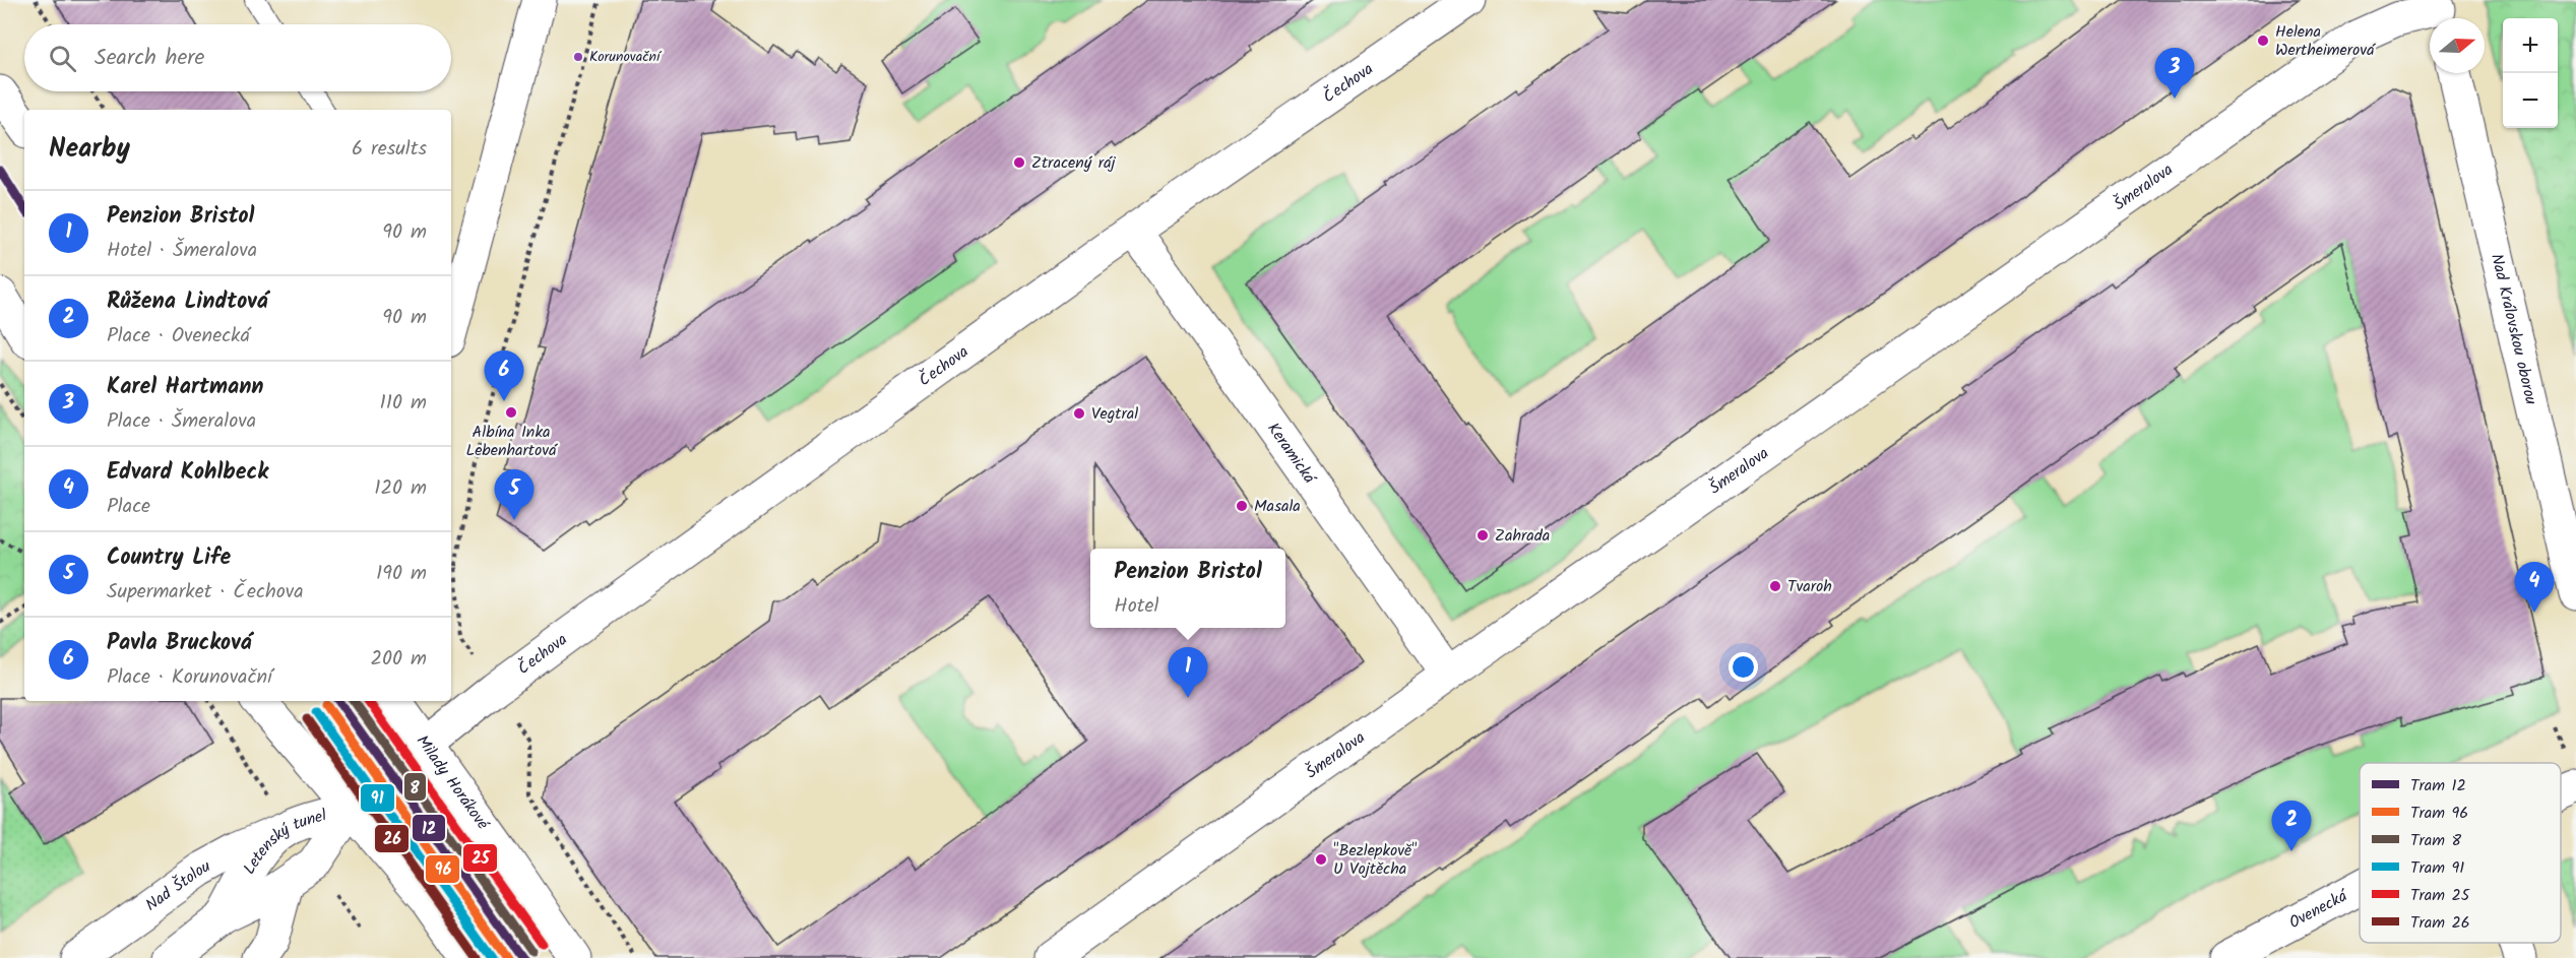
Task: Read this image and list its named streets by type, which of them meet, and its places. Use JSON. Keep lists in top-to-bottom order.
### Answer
{
  "streets": {
    "street": [
      "Čechova",
      "Šmeralova",
      "Nad Královskou oborou",
      "Keramická",
      "Milady Horákové",
      "Letenský tunel",
      "Nad Štolou",
      "Ovenecká"
    ]
  },
  "crossings": [
    ["Čechova", "Keramická"],
    ["Čechova", "Milady Horákové"],
    ["Šmeralova", "Keramická"],
    ["Letenský tunel", "Nad Štolou"]
  ],
  "places": [
    "Helena Wertheimerová",
    "Korunovační",
    "Ztracený ráj",
    "Albína Inka Lebenhartová",
    "Vegtral",
    "Masala",
    "Zahrada",
    "Tvaroh",
    "\"Bezlepkově\" U Vojtěcha"
  ],
  "lines": [
    "tram line 12",
    "tram line 8",
    "tram line 25",
    "tram line 96",
    "tram line 91",
    "tram line 26"
  ],
  "legend": [
    "Tram 12",
    "Tram 96",
    "Tram 8",
    "Tram 91",
    "Tram 25",
    "Tram 26"
  ],
  "north": "right",
  "page": {
    "map_buttons": ["+", "−"],
    "search": "Search here",
    "pins": [
      "3",
      "6",
      "5",
      "4",
      "1",
      "2"
    ],
    "heading": ["Nearby", "6 results"],
    "list": [
      {
        "mark": "1",
        "name": "Penzion Bristol",
        "note": "Hotel · Šmeralova",
        "value": "90 m"
      },
      {
        "mark": "2",
        "name": "Růžena Lindtová",
        "note": "Place · Ovenecká",
        "value": "90 m"
      },
      {
        "mark": "3",
        "name": "Karel Hartmann",
        "note": "Place · Šmeralova",
        "value": "110 m"
      },
      {
        "mark": "4",
        "name": "Edvard Kohlbeck",
        "note": "Place",
        "value": "120 m"
      },
      {
        "mark": "5",
        "name": "Country Life",
        "note": "Supermarket · Čechova",
        "value": "190 m"
      },
      {
        "mark": "6",
        "name": "Pavla Brucková",
        "note": "Place · Korunovační",
        "value": "200 m"
      }
    ],
    "popup": ["Penzion Bristol", "Hotel"]
  }
}
